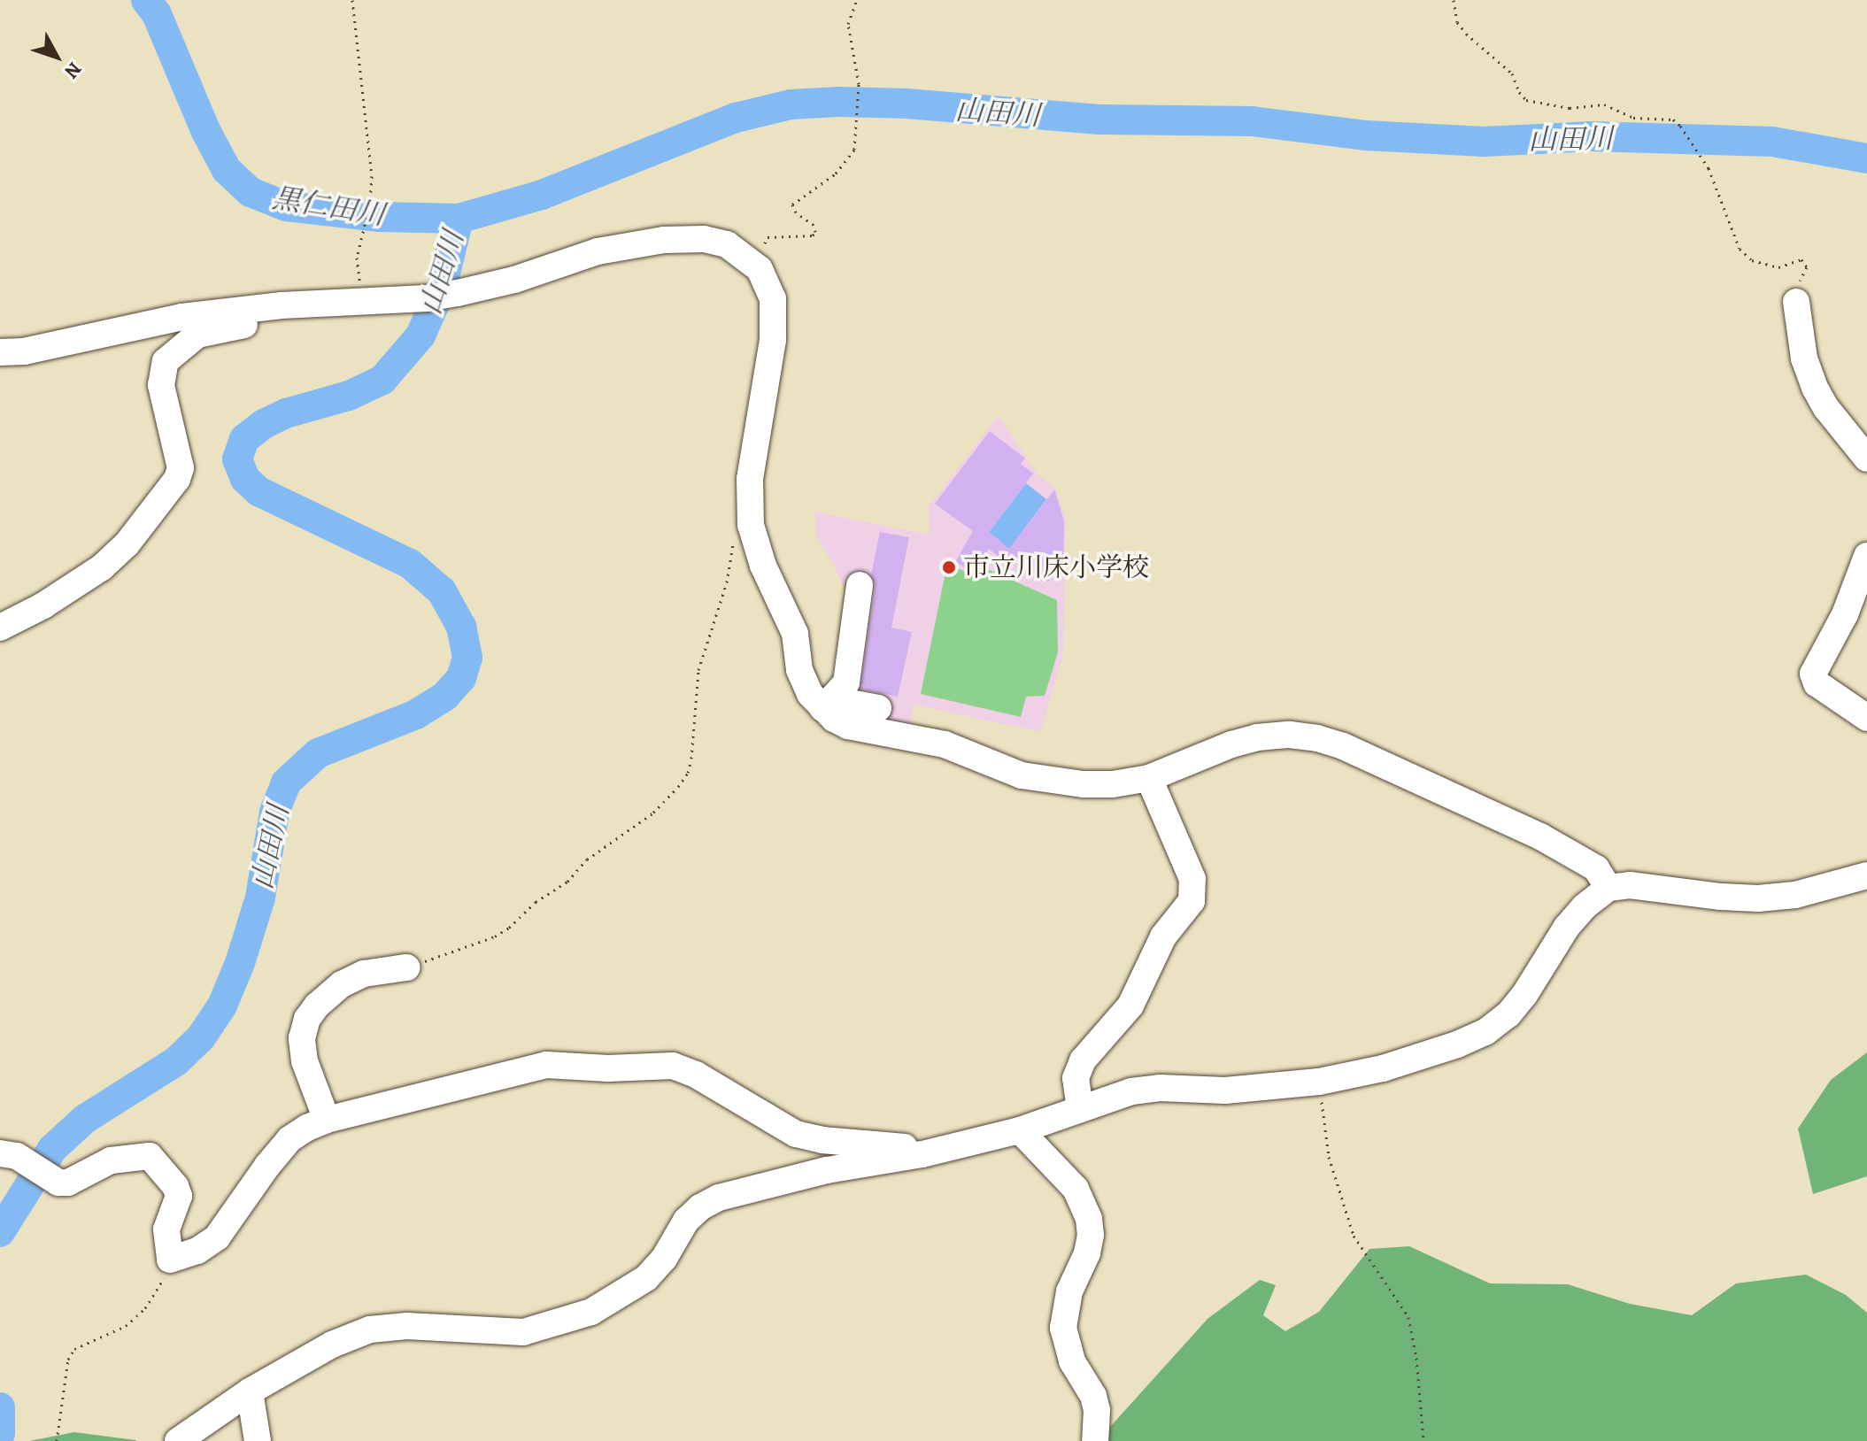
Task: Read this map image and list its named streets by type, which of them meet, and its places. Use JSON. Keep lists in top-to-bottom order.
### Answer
{
  "water": ["山田川", "黒仁田川"],
  "places": ["市立川床小学校"],
  "north": "bottom right"
}
